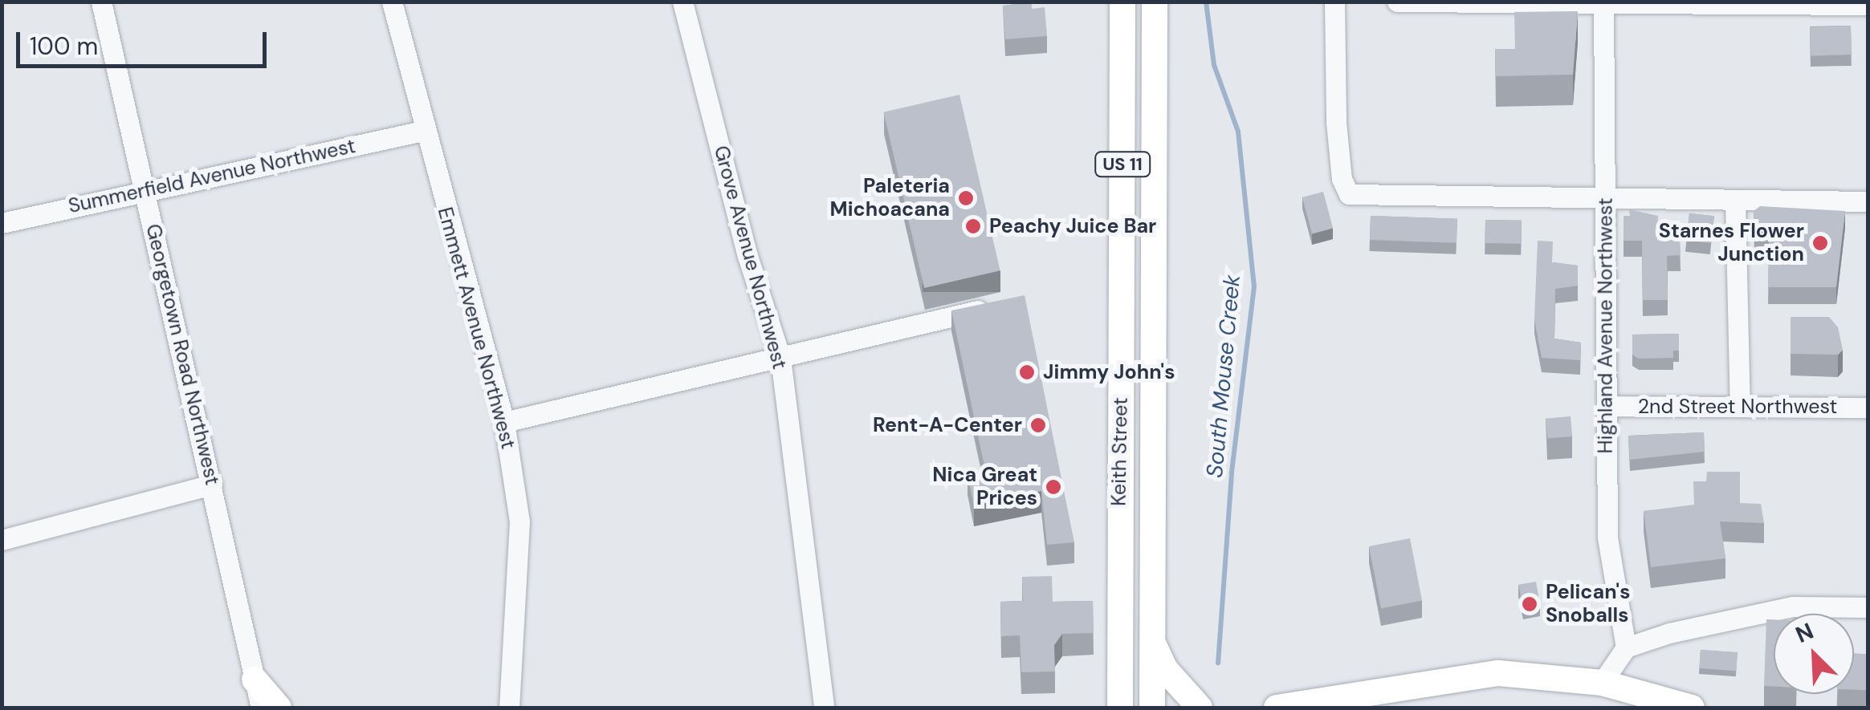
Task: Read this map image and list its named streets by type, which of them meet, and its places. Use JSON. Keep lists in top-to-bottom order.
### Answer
{
  "streets": {
    "main road": ["US 11", "Keith Street"],
    "street": [
      "Summerfield Avenue Northwest",
      "Grove Avenue Northwest",
      "Highland Avenue Northwest",
      "Emmett Avenue Northwest",
      "Georgetown Road Northwest",
      "2nd Street Northwest"
    ]
  },
  "crossings": [
    ["Summerfield Avenue Northwest", "Emmett Avenue Northwest"],
    ["Summerfield Avenue Northwest", "Georgetown Road Northwest"],
    ["Highland Avenue Northwest", "2nd Street Northwest"]
  ],
  "water": ["South Mouse Creek"],
  "places": [
    "Paleteria Michoacana",
    "Peachy Juice Bar",
    "Starnes Flower Junction",
    "Jimmy John's",
    "Rent-A-Center",
    "Nica Great Prices",
    "Pelican's Snoballs"
  ],
  "scale_bar": "100 m",
  "north": "top left"
}
